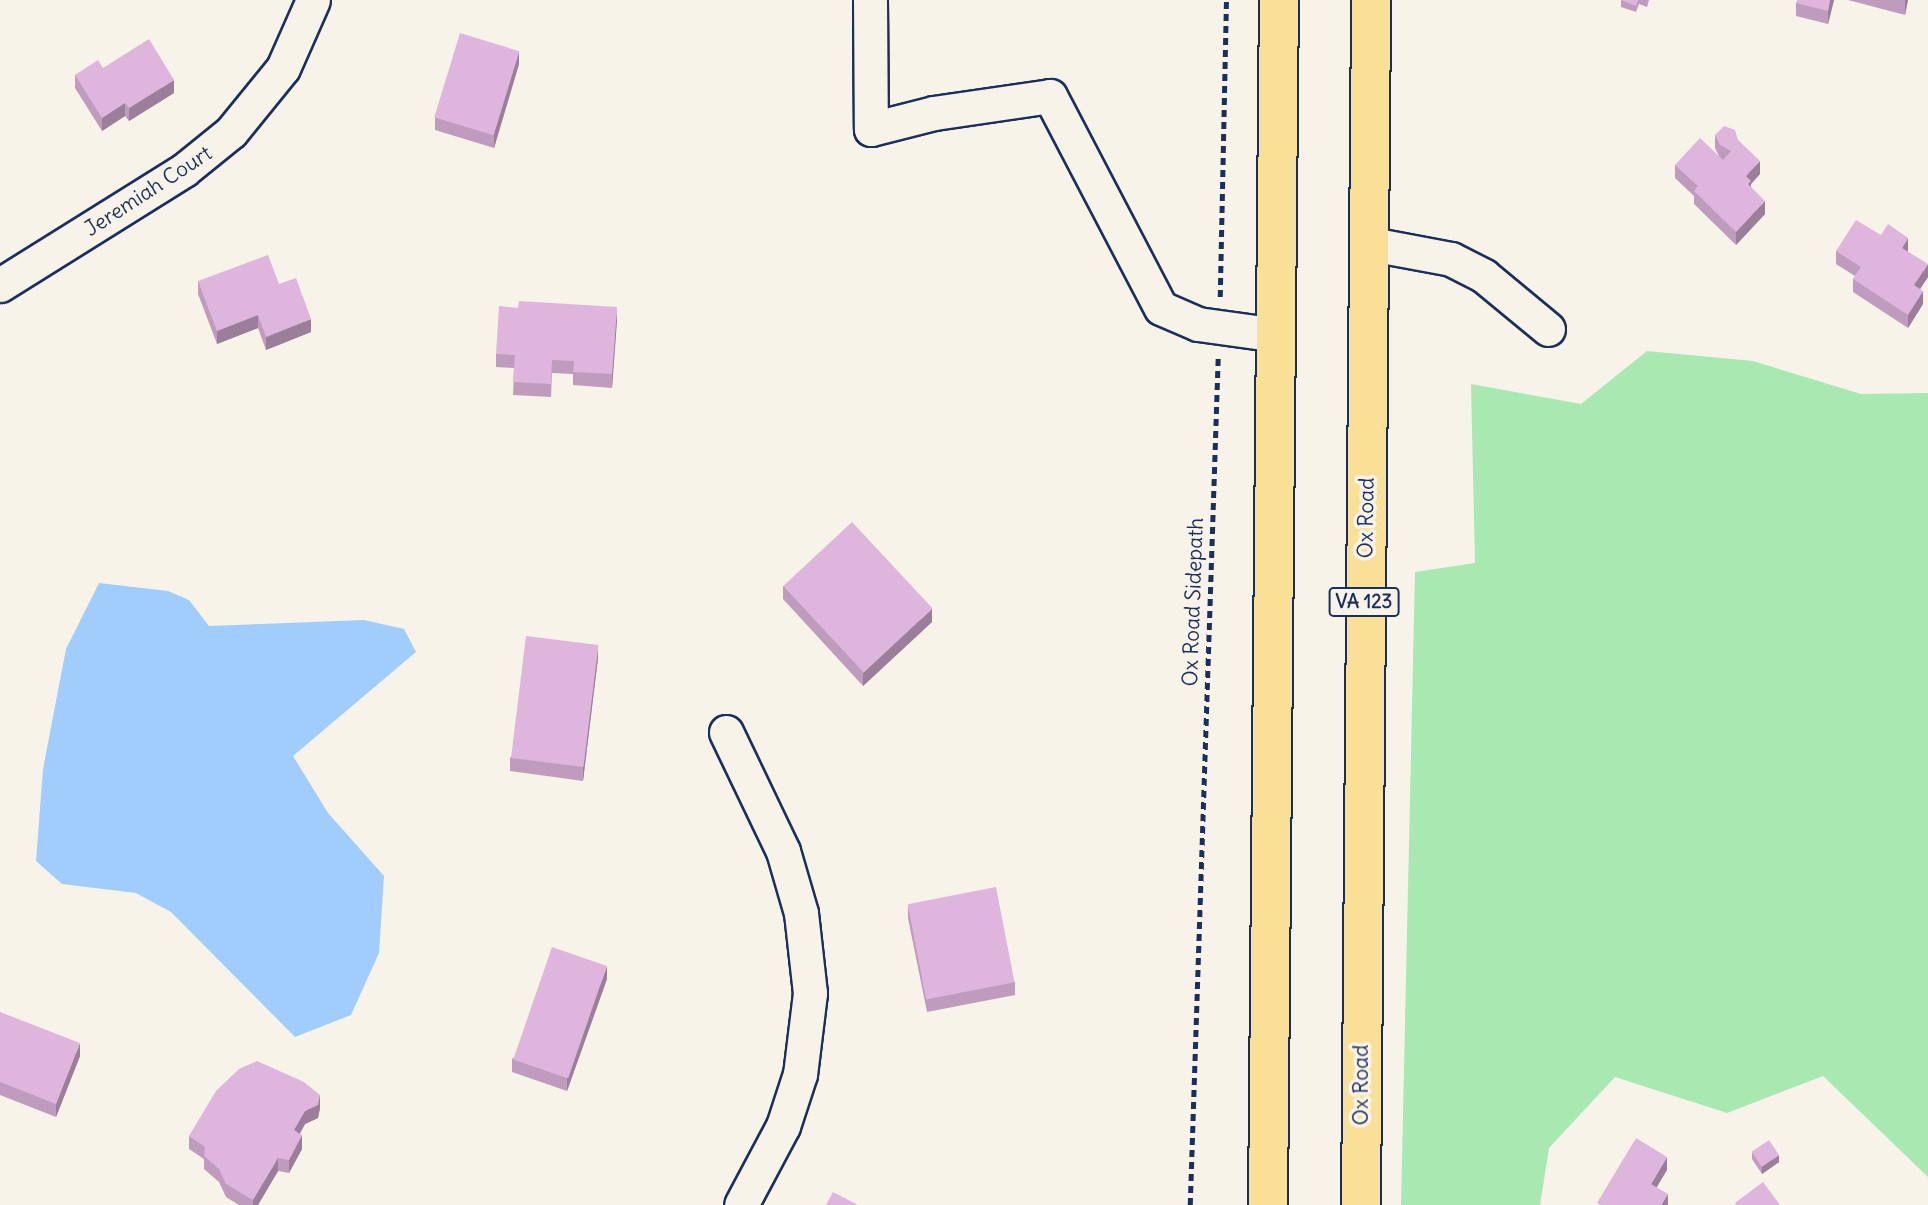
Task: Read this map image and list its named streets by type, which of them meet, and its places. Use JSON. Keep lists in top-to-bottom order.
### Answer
{
  "streets": {
    "highway": ["Ox Road", "VA 123"],
    "street": ["Jeremiah Court"],
    "path": ["Ox Road Sidepath"]
  }
}
